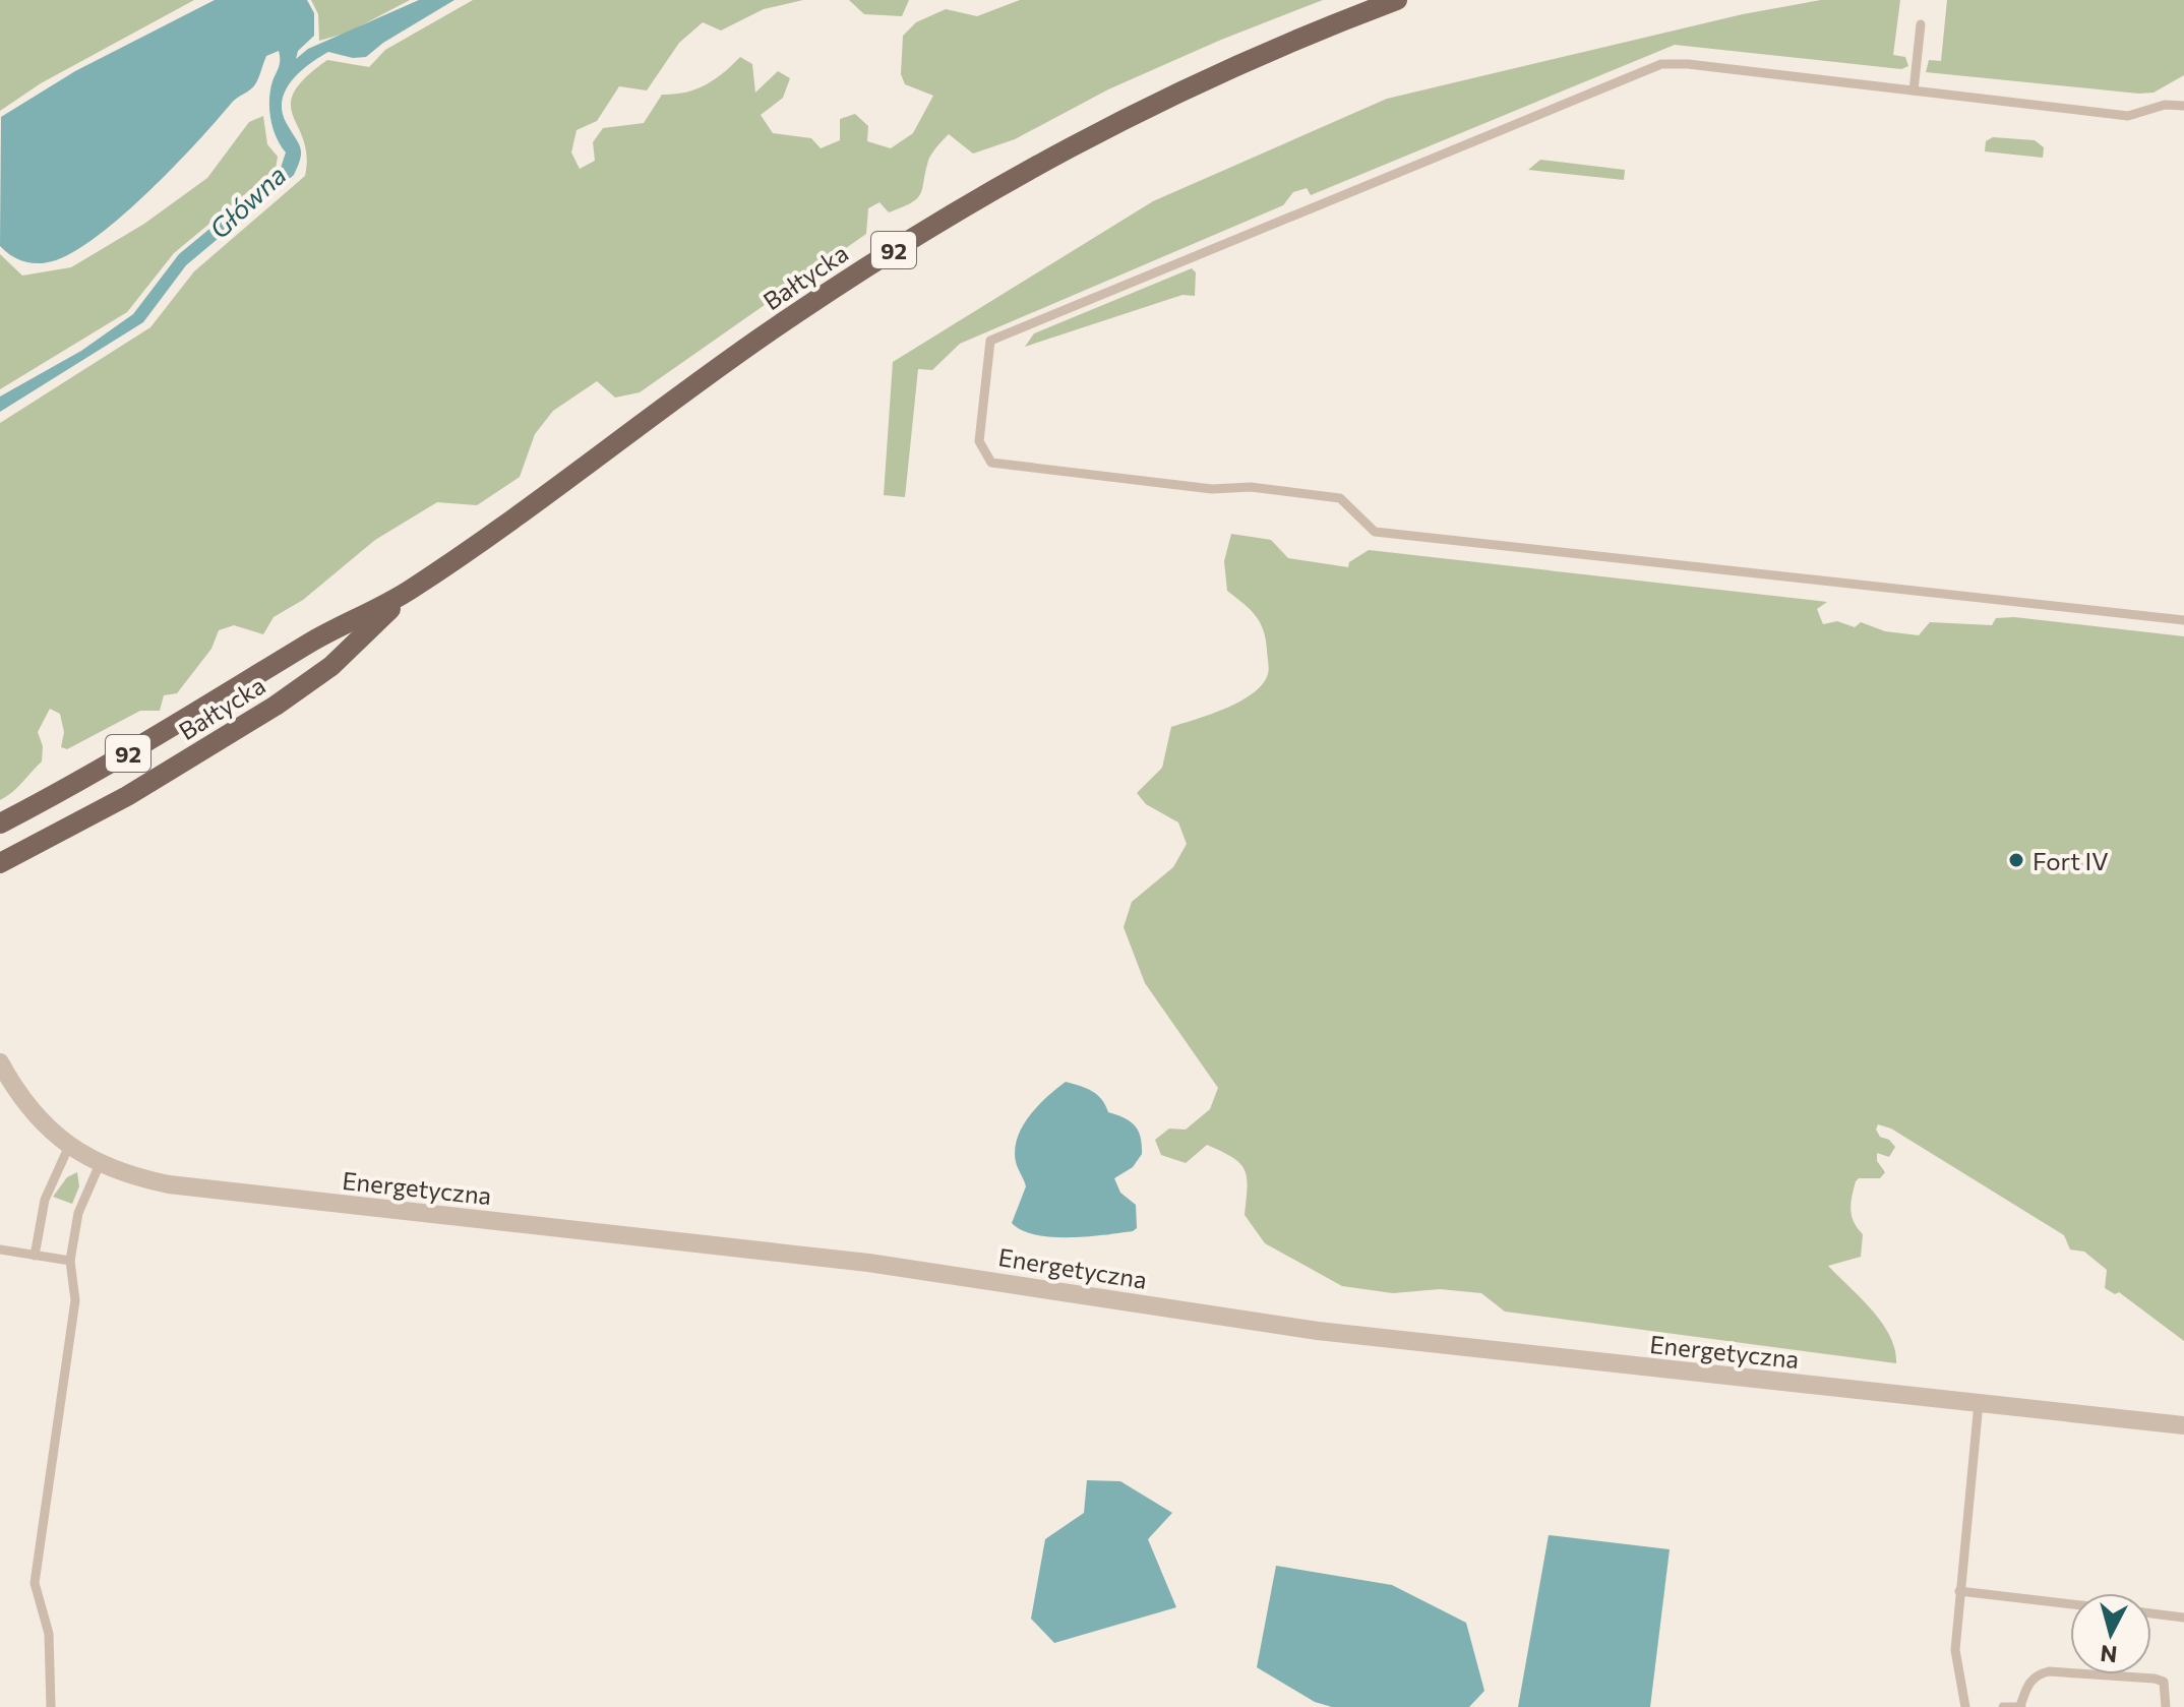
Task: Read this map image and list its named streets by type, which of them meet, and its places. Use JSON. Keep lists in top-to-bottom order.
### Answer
{
  "streets": {
    "main road": ["92", "Bałtycka"],
    "street": ["Energetyczna"]
  },
  "water": ["Główna"],
  "places": ["Fort IV"],
  "north": "bottom"
}
